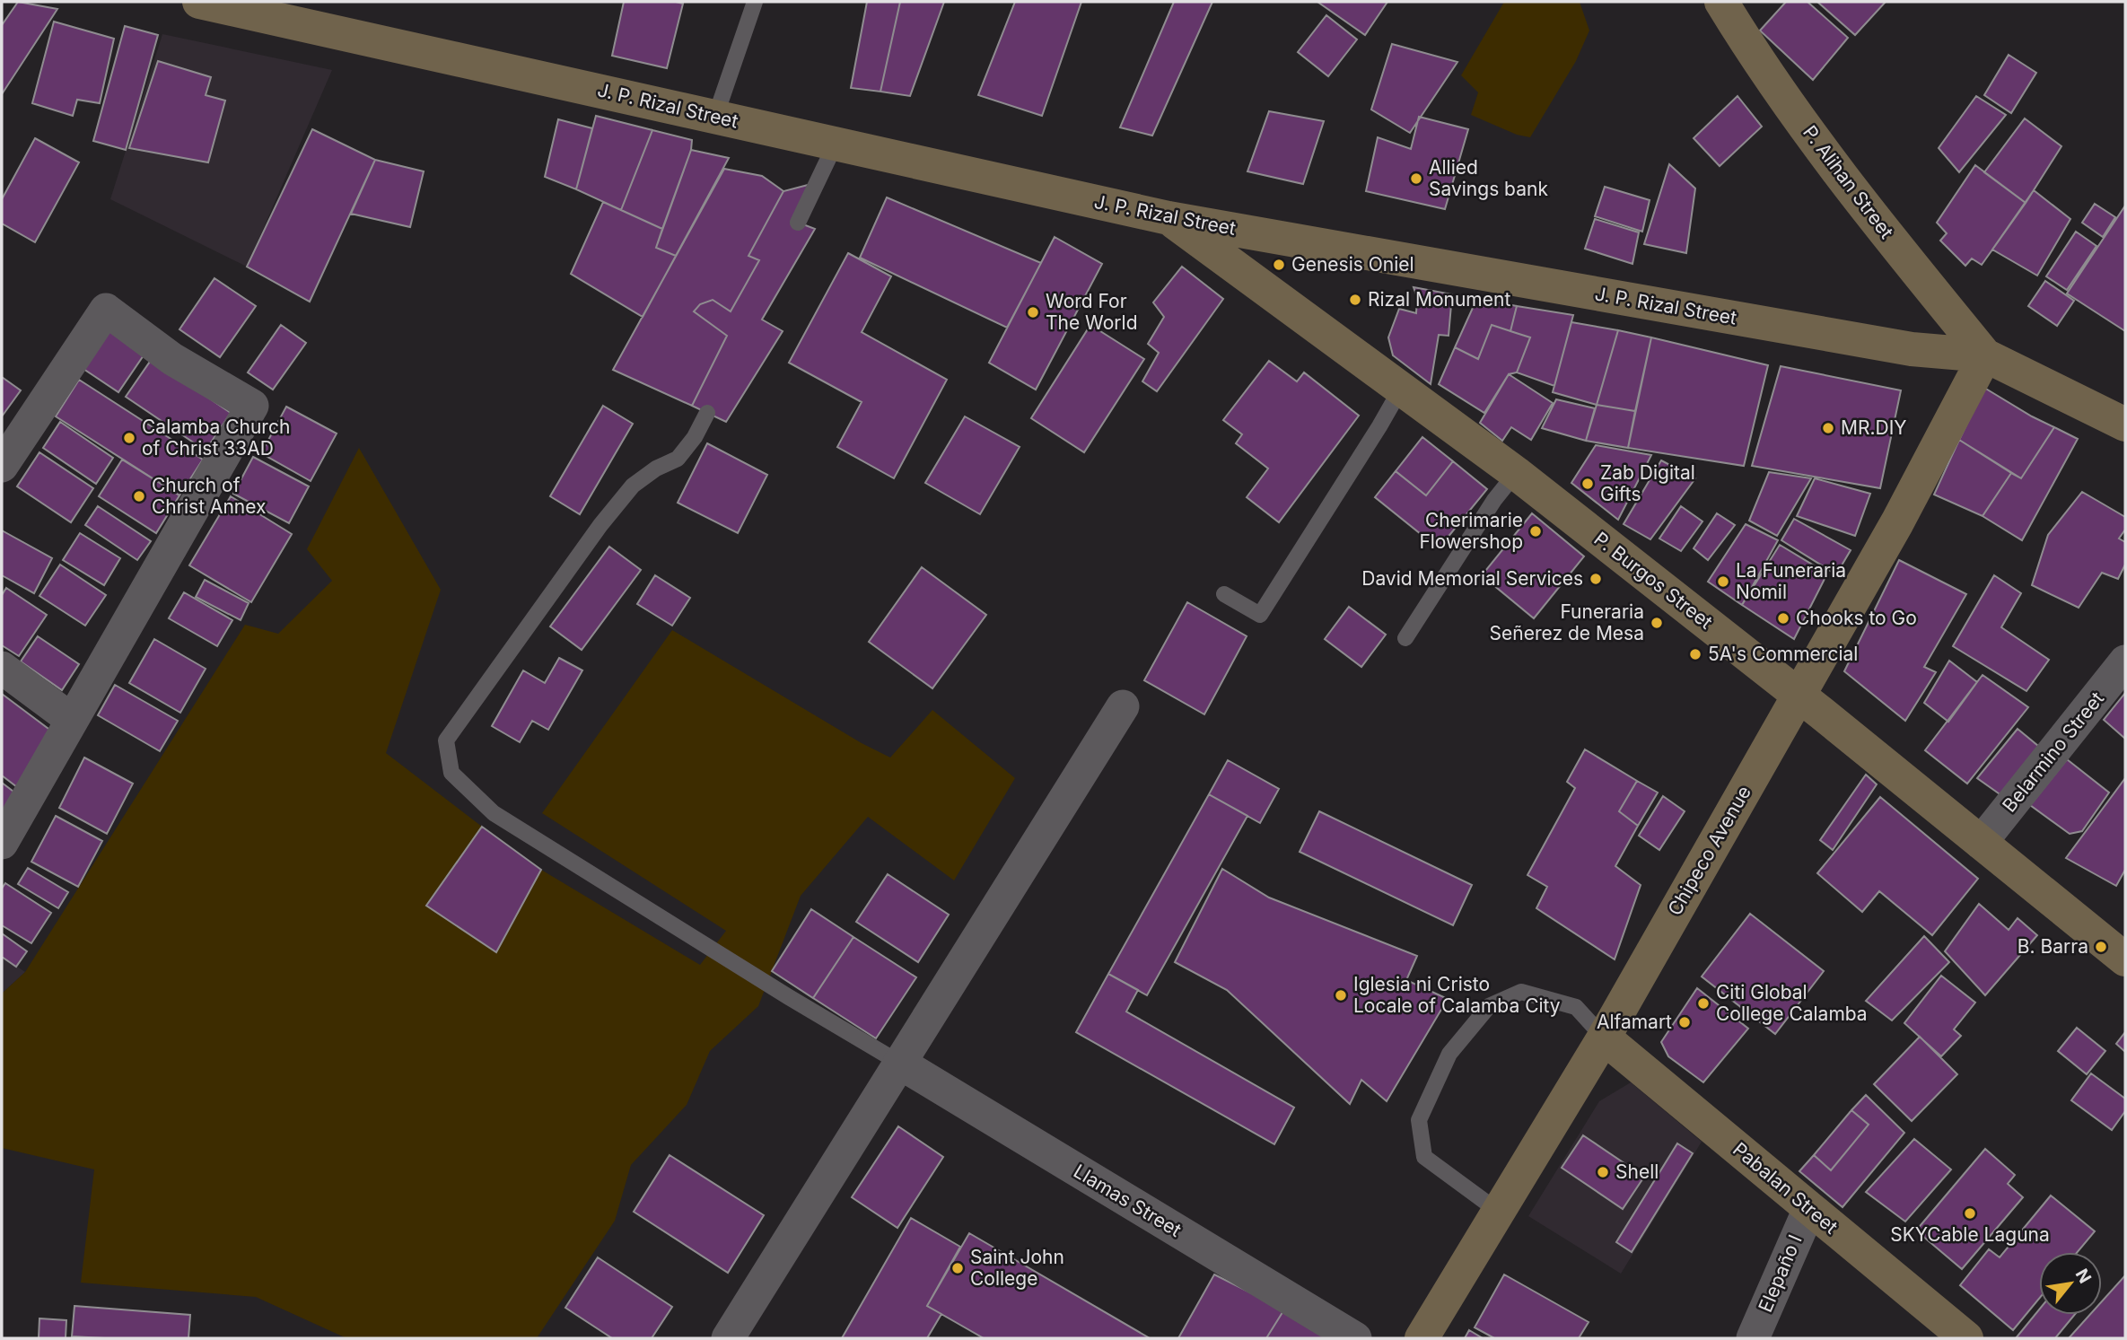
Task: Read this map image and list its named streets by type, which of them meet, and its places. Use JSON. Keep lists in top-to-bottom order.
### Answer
{
  "streets": {
    "main road": [
      "J. P. Rizal Street",
      "P. Alihan Street",
      "P. Burgos Street",
      "Chipeco Avenue",
      "Pabalan Street"
    ],
    "street": ["Belarmino Street", "Llamas Street", "Elepaño I"]
  },
  "crossings": [
    ["J. P. Rizal Street", "P. Alihan Street"],
    ["J. P. Rizal Street", "P. Burgos Street"],
    ["J. P. Rizal Street", "Chipeco Avenue"],
    ["P. Alihan Street", "Chipeco Avenue"],
    ["P. Burgos Street", "Belarmino Street"],
    ["P. Burgos Street", "Chipeco Avenue"],
    ["Chipeco Avenue", "Pabalan Street"],
    ["Pabalan Street", "Elepaño I"]
  ],
  "places": [
    "Allied Savings bank",
    "Genesis Oniel",
    "Rizal Monument",
    "Word For The World",
    "MR.DIY",
    "Calamba Church of Christ 33AD",
    "Zab Digital Gifts",
    "Church of Christ Annex",
    "Cherimarie Flowershop",
    "David Memorial Services",
    "La Funeraria Nomil",
    "Chooks to Go",
    "Funeraria Señerez de Mesa",
    "5A's Commercial",
    "B. Barra",
    "Iglesia ni Cristo Locale of Calamba City",
    "Citi Global College Calamba",
    "Alfamart",
    "Shell",
    "SKYCable Laguna",
    "Saint John College"
  ],
  "north": "top right"
}
